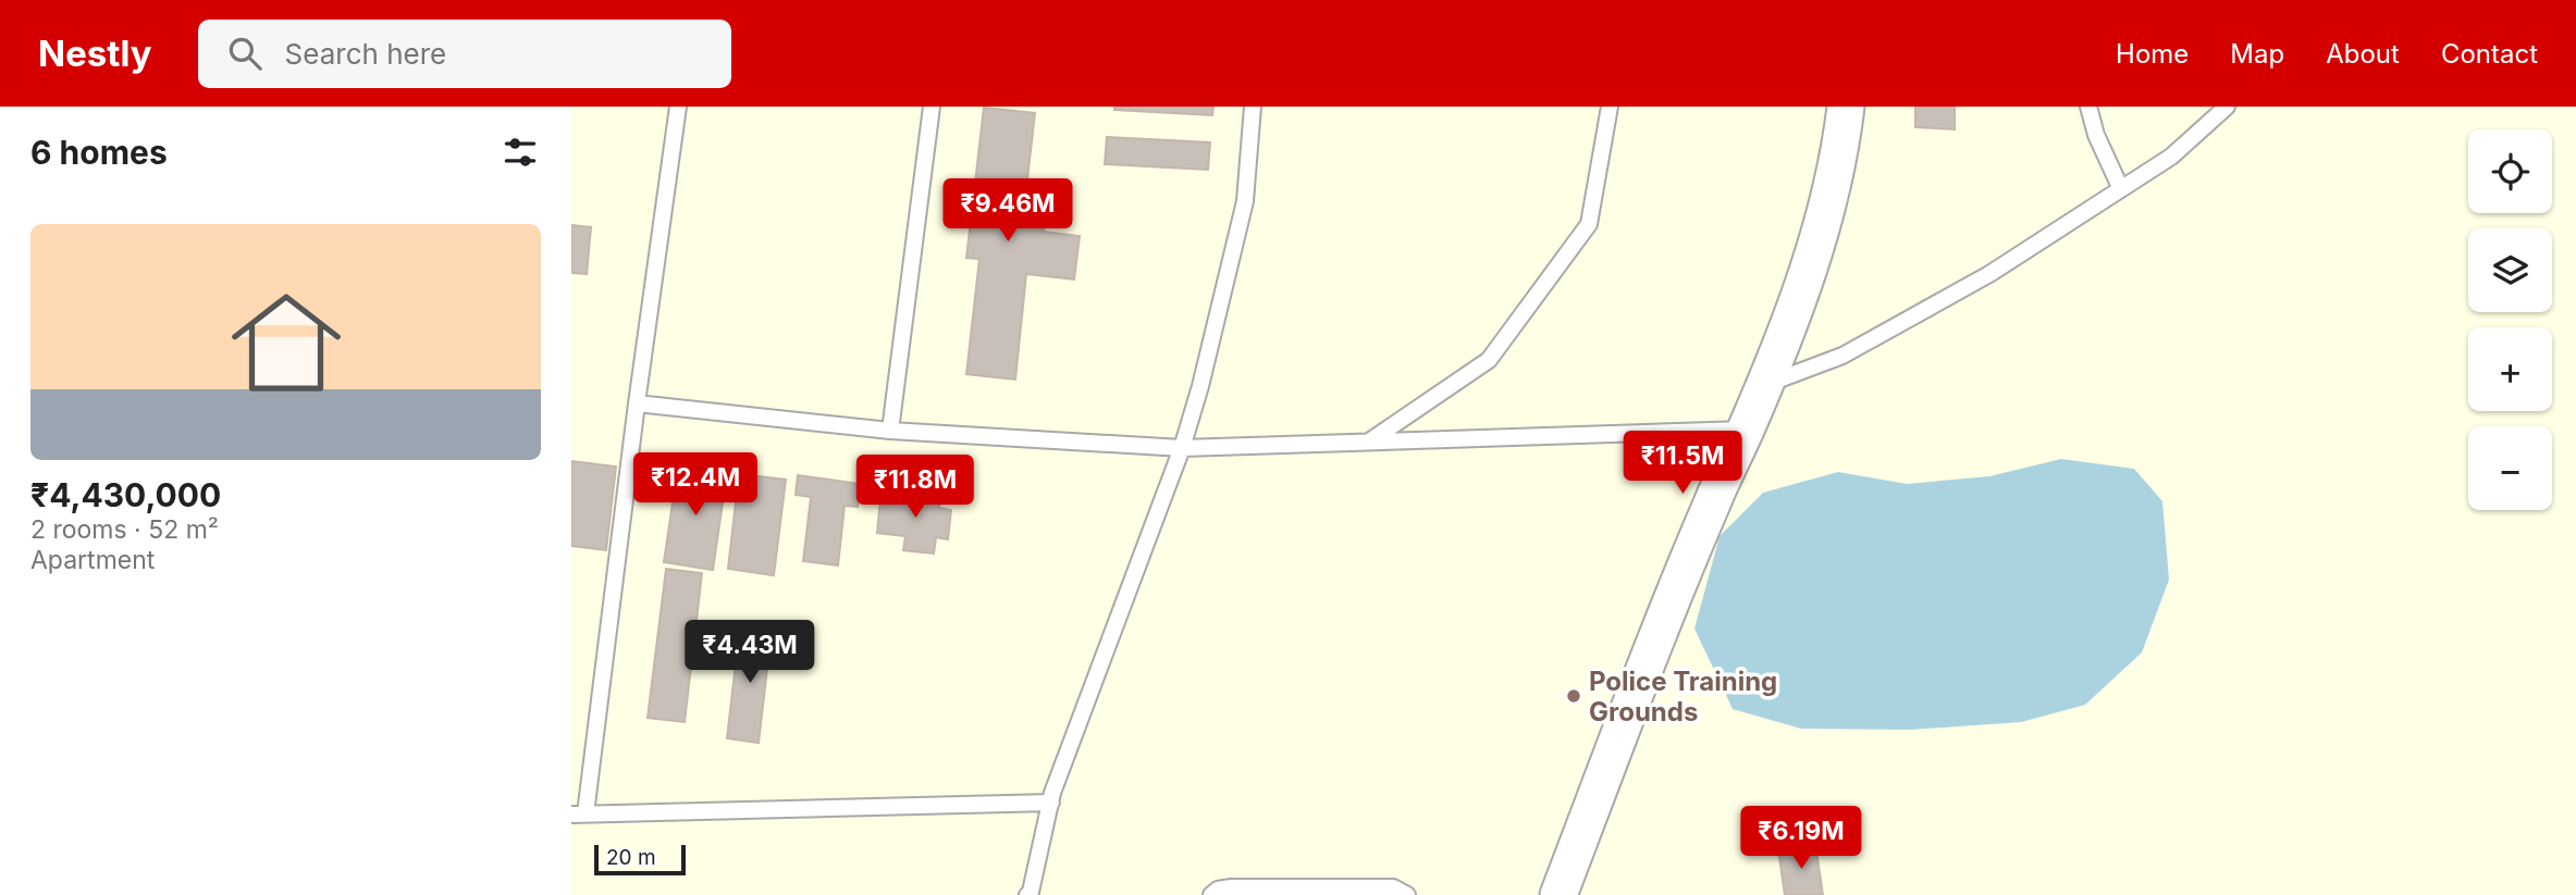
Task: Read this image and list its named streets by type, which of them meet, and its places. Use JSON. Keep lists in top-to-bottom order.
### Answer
{
  "places": ["Police Training Grounds"],
  "scale_bar": "20 m",
  "page": {
    "header": "Nestly",
    "search": "Search here",
    "nav": [
      "Home",
      "Map",
      "About",
      "Contact"
    ],
    "heading": "6 homes",
    "map_buttons": ["+", "−"],
    "price": [
      "₹9.46M",
      "₹11.5M",
      "₹12.4M",
      "₹11.8M",
      "₹4.43M",
      "₹6.19M"
    ],
    "list": [
      {
        "name": "₹4,430,000",
        "note": "2 rooms · 52 m² · Apartment"
      }
    ],
    "scale": "20 m"
  }
}
